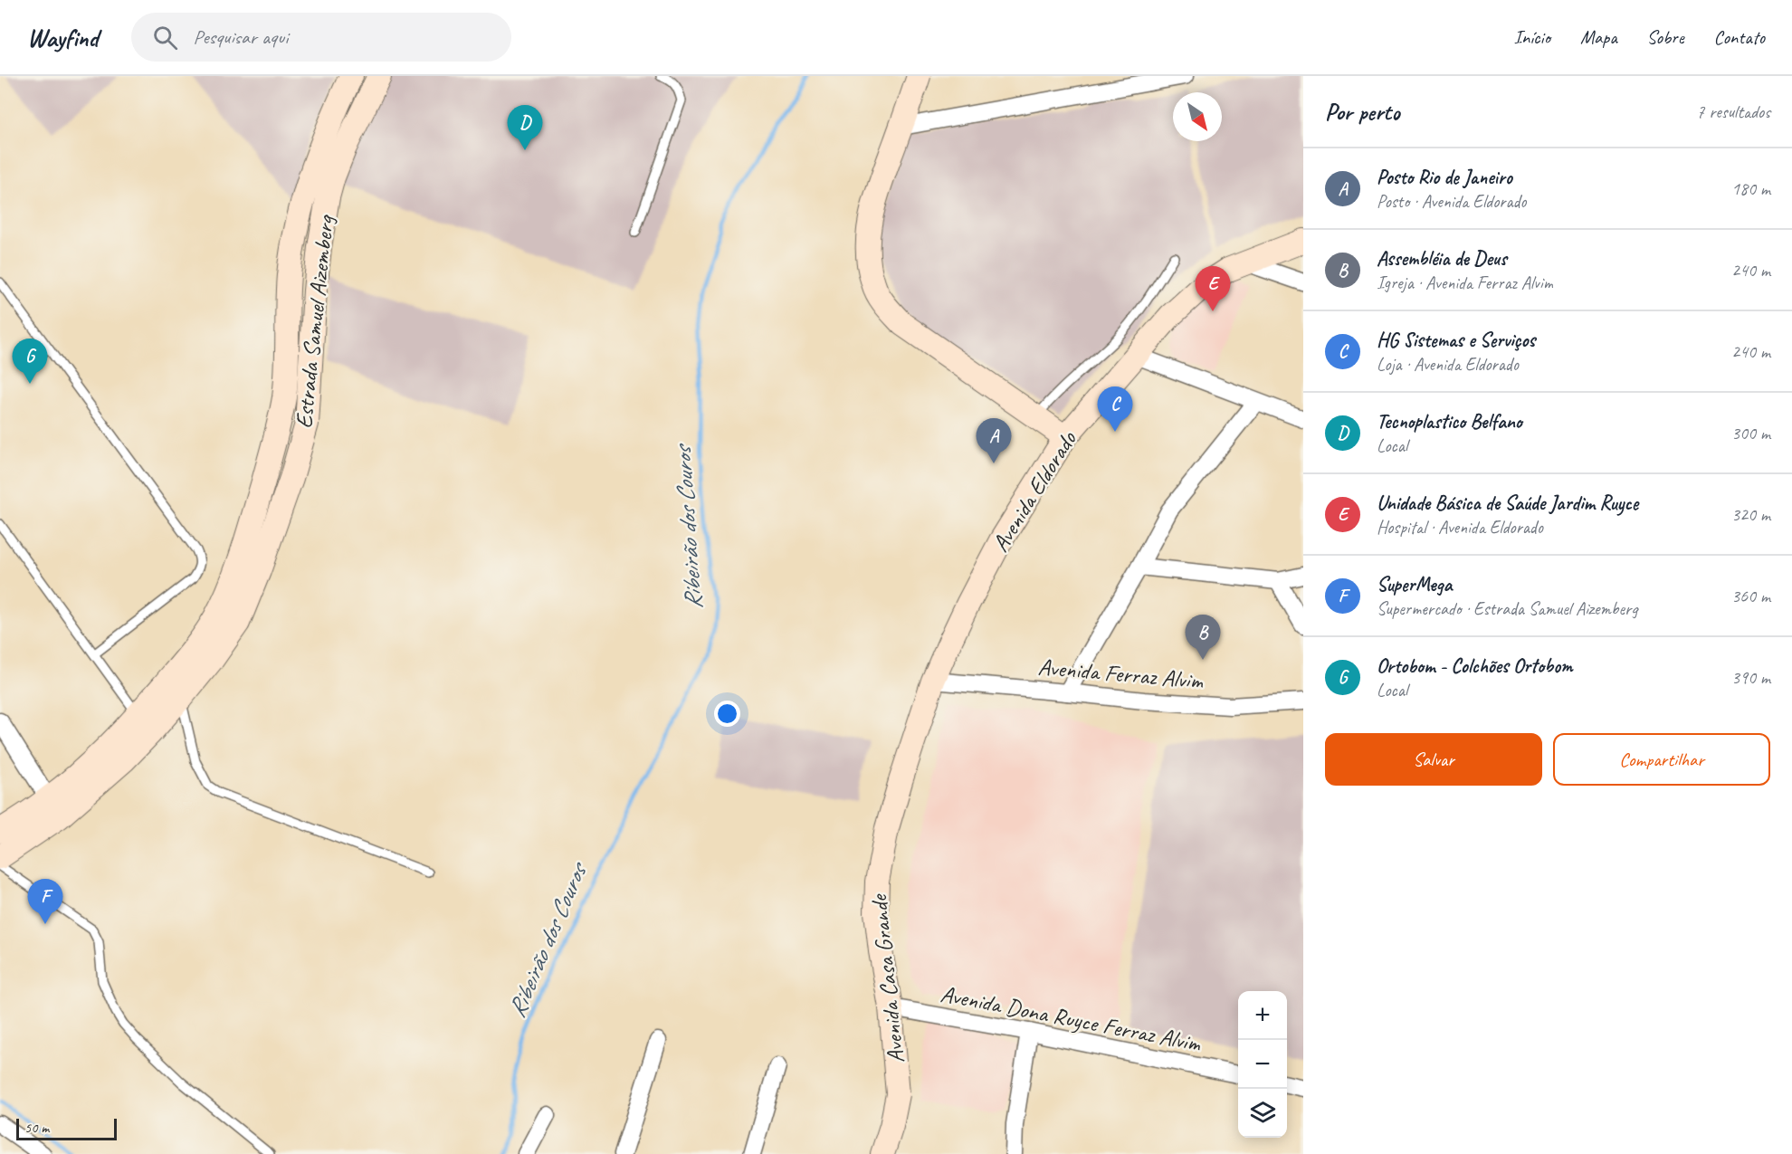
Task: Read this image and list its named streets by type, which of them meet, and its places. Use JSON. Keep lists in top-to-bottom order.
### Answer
{
  "streets": {
    "main road": ["Estrada Samuel Aizemberg", "Avenida Eldorado", "Avenida Casa Grande"],
    "street": ["Avenida Ferraz Alvim", "Avenida Dona Ruyce Ferraz Alvim"]
  },
  "crossings": [
    ["Avenida Eldorado", "Avenida Ferraz Alvim"],
    ["Avenida Eldorado", "Avenida Casa Grande"],
    ["Avenida Ferraz Alvim", "Avenida Casa Grande"],
    ["Avenida Casa Grande", "Avenida Dona Ruyce Ferraz Alvim"]
  ],
  "water": ["Ribeirão dos Couros"],
  "scale_bar": "50 m",
  "north": "bottom right",
  "page": {
    "header": "Wayfind",
    "search": "Pesquisar aqui",
    "nav": [
      "Início",
      "Mapa",
      "Sobre",
      "Contato"
    ],
    "heading": ["Por perto", "7 resultados"],
    "pins": [
      "D",
      "E",
      "G",
      "C",
      "A",
      "B",
      "F"
    ],
    "list": [
      {
        "mark": "A",
        "name": "Posto Rio de Janeiro",
        "note": "Posto · Avenida Eldorado",
        "value": "180 m"
      },
      {
        "mark": "B",
        "name": "Assembléia de Deus",
        "note": "Igreja · Avenida Ferraz Alvim",
        "value": "240 m"
      },
      {
        "mark": "C",
        "name": "HG Sistemas e Serviços",
        "note": "Loja · Avenida Eldorado",
        "value": "240 m"
      },
      {
        "mark": "D",
        "name": "Tecnoplastico Belfano",
        "note": "Local",
        "value": "300 m"
      },
      {
        "mark": "E",
        "name": "Unidade Básica de Saúde Jardim Ruyce",
        "note": "Hospital · Avenida Eldorado",
        "value": "320 m"
      },
      {
        "mark": "F",
        "name": "SuperMega",
        "note": "Supermercado · Estrada Samuel Aizemberg",
        "value": "360 m"
      },
      {
        "mark": "G",
        "name": "Ortobom - Colchões Ortobom",
        "note": "Local",
        "value": "390 m"
      }
    ],
    "buttons": ["Salvar", "Compartilhar"],
    "map_buttons": ["+", "−"],
    "scale": "50 m"
  }
}
